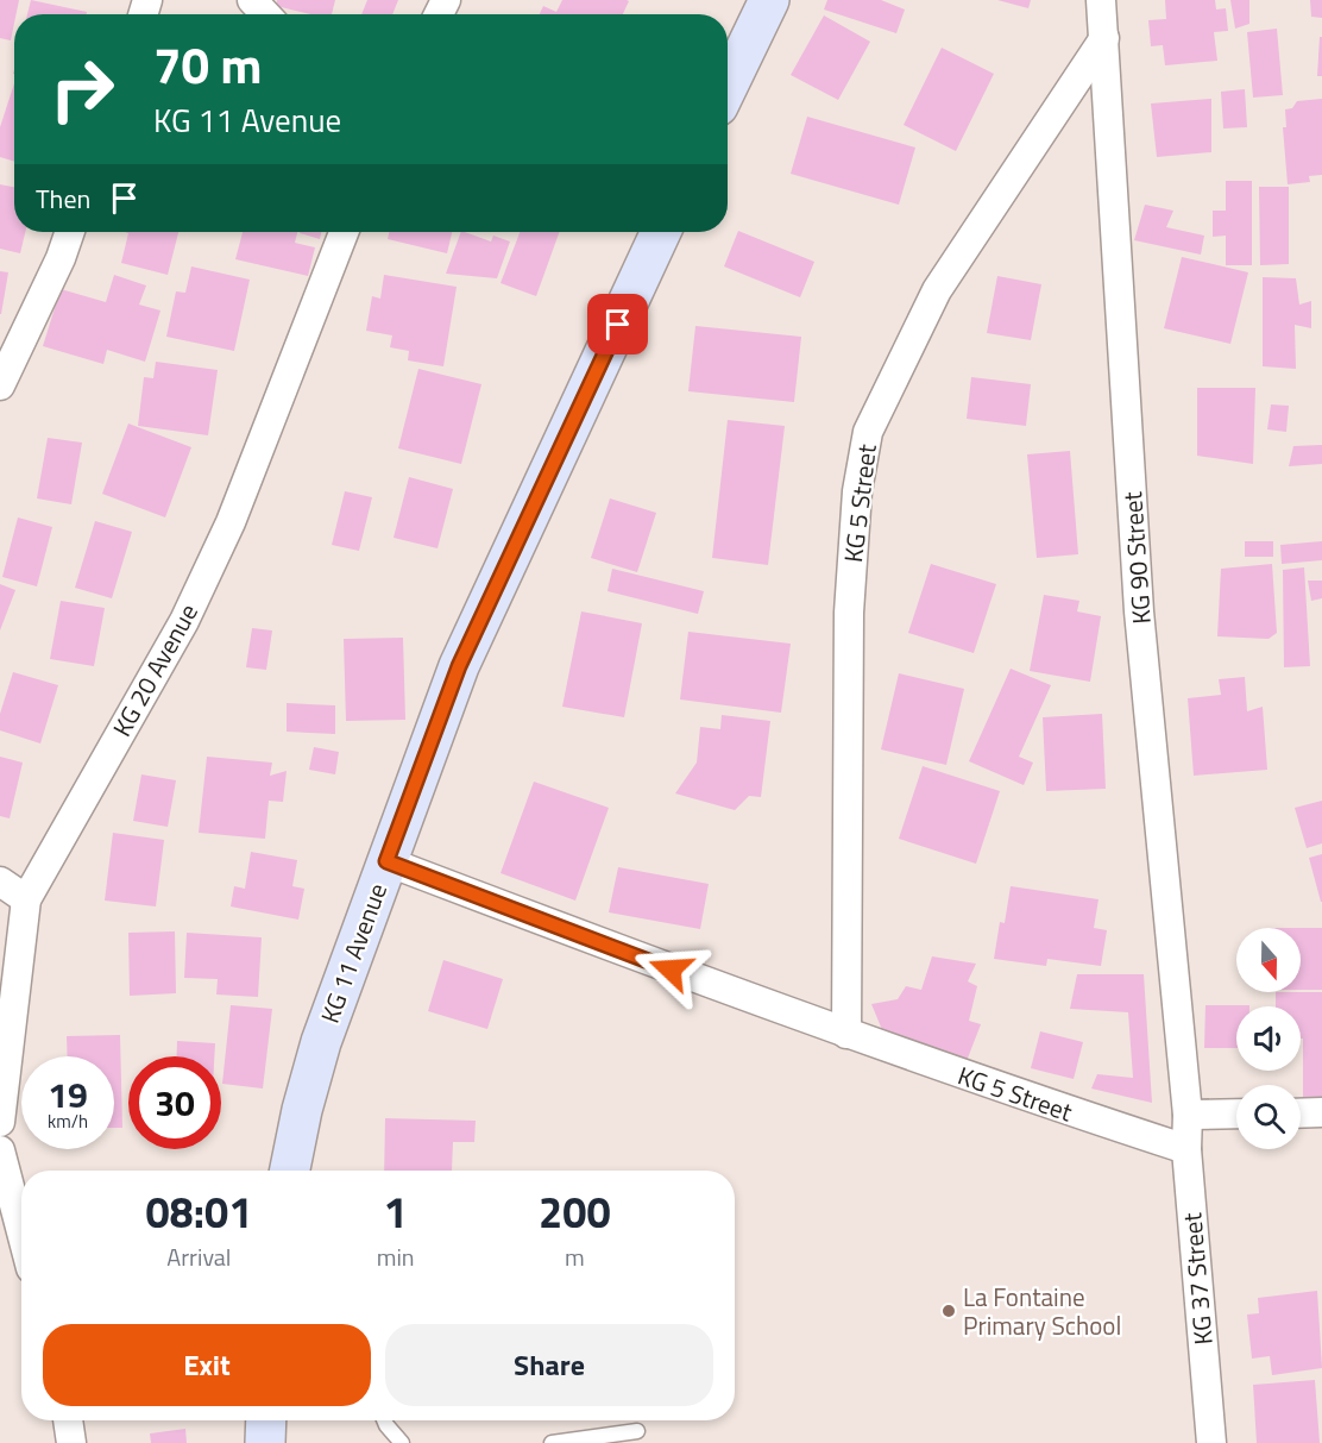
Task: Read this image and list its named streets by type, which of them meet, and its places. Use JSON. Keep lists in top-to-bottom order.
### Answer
{
  "streets": {
    "main road": ["KG 11 Avenue"],
    "street": [
      "KG 5 Street",
      "KG 90 Street",
      "KG 20 Avenue",
      "KG 37 Street"
    ]
  },
  "crossings": [
    ["KG 5 Street", "KG 90 Street"],
    ["KG 5 Street", "KG 11 Avenue"],
    ["KG 5 Street", "KG 37 Street"],
    ["KG 90 Street", "KG 37 Street"]
  ],
  "places": ["La Fontaine Primary School"],
  "north": "bottom",
  "page": {
    "turn": ["70 m", "KG 11 Avenue"],
    "then": "Then",
    "speed": "19 km/h",
    "limit": "30",
    "eta": [
      "08:01",
      "Arrival",
      "1",
      "min",
      "200",
      "m"
    ],
    "buttons": ["Exit", "Share"]
  }
}
